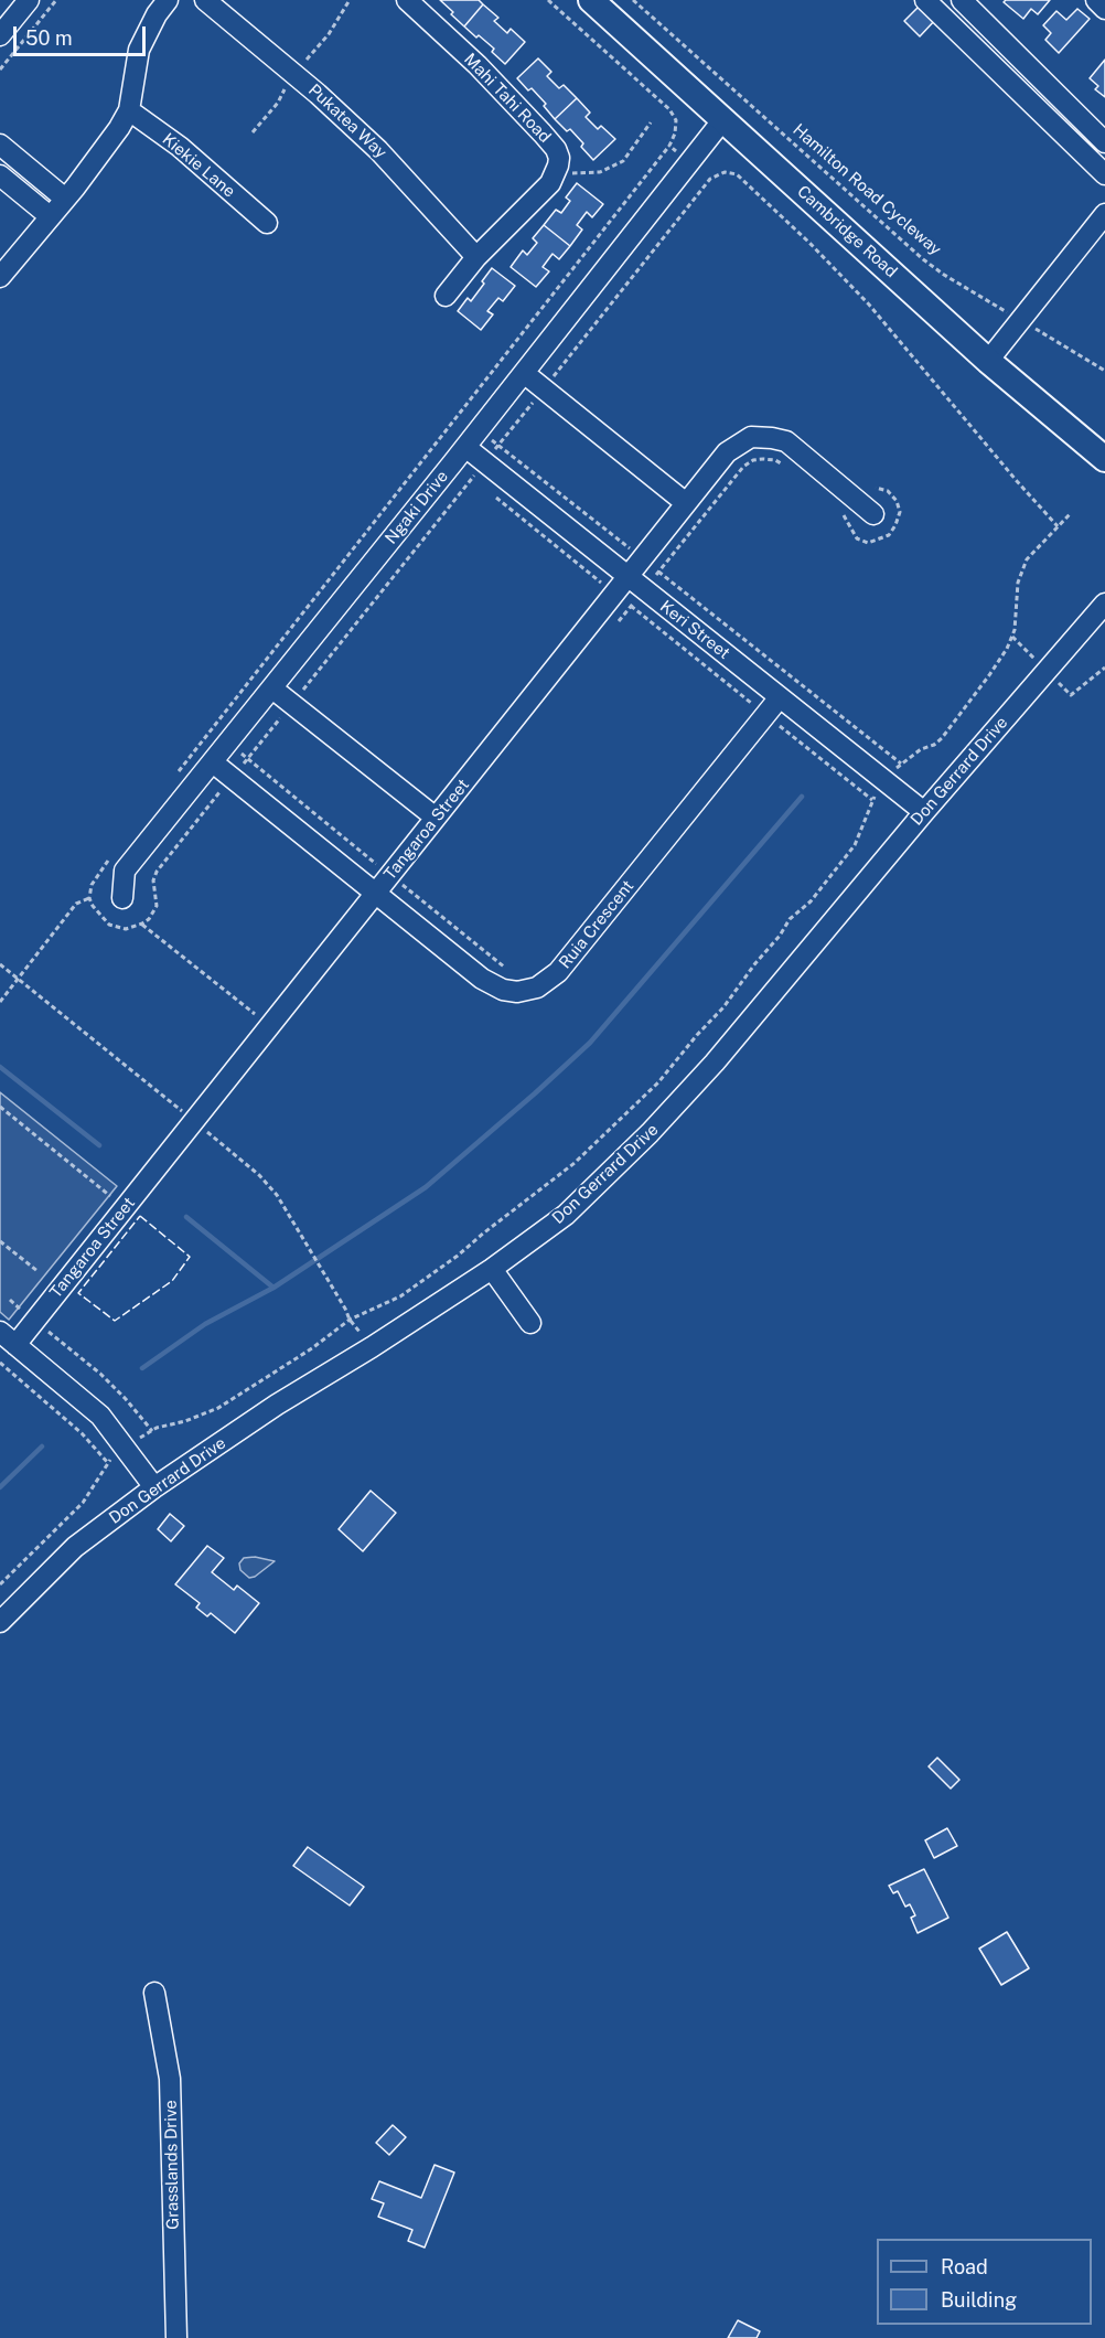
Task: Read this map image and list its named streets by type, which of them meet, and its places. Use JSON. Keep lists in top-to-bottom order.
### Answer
{
  "streets": {
    "main road": ["Cambridge Road"],
    "street": [
      "Mahi Tahi Road",
      "Pukatea Way",
      "Kiekie Lane",
      "Ngaki Drive",
      "Keri Street",
      "Don Gerrard Drive",
      "Tangaroa Street",
      "Ruia Crescent",
      "Grasslands Drive"
    ],
    "path": ["Hamilton Road Cycleway"]
  },
  "crossings": [
    ["Cambridge Road", "Ngaki Drive"],
    ["Ngaki Drive", "Keri Street"],
    ["Keri Street", "Don Gerrard Drive"],
    ["Keri Street", "Tangaroa Street"],
    ["Keri Street", "Ruia Crescent"]
  ],
  "legend": ["Road", "Building"],
  "scale_bar": "50 m"
}
